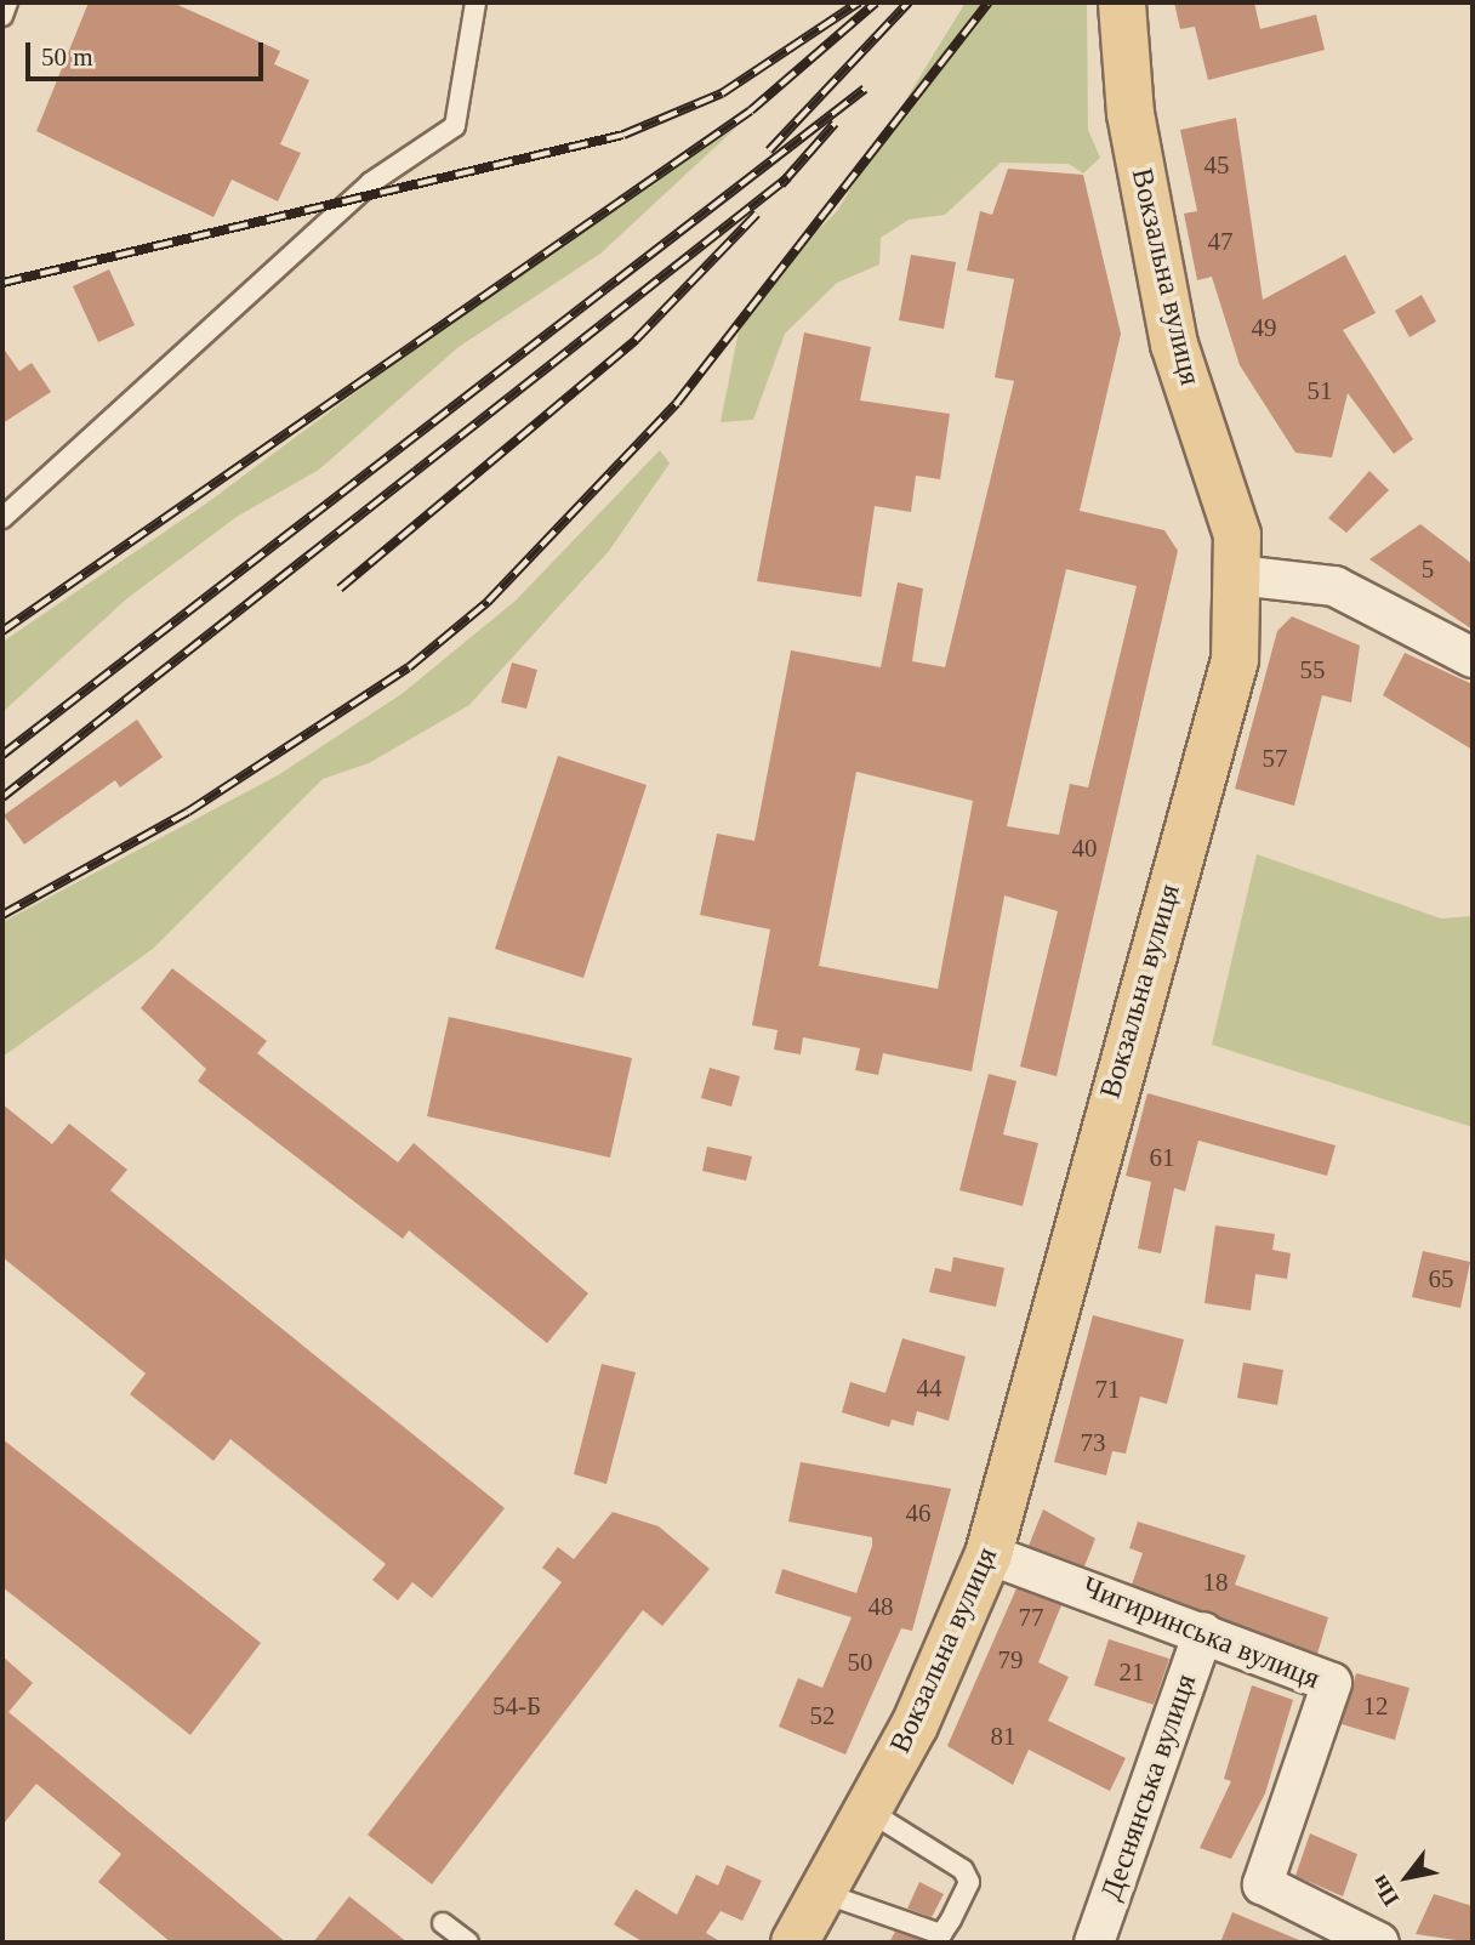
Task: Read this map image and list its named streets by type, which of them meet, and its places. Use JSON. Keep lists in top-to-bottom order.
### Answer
{
  "streets": {
    "main road": ["Вокзальна вулиця"],
    "street": ["Чигиринська вулиця", "Деснянська вулиця"]
  },
  "crossings": [
    ["Вокзальна вулиця", "Чигиринська вулиця"],
    ["Чигиринська вулиця", "Деснянська вулиця"]
  ],
  "house_numbers": [
    "45",
    "47",
    "49",
    "51",
    "5",
    "55",
    "57",
    "40",
    "61",
    "65",
    "44",
    "71",
    "73",
    "46",
    "18",
    "48",
    "77",
    "79",
    "50",
    "21",
    "54-Б",
    "12",
    "52",
    "81"
  ],
  "scale_bar": "50 m",
  "north": "bottom left"
}
